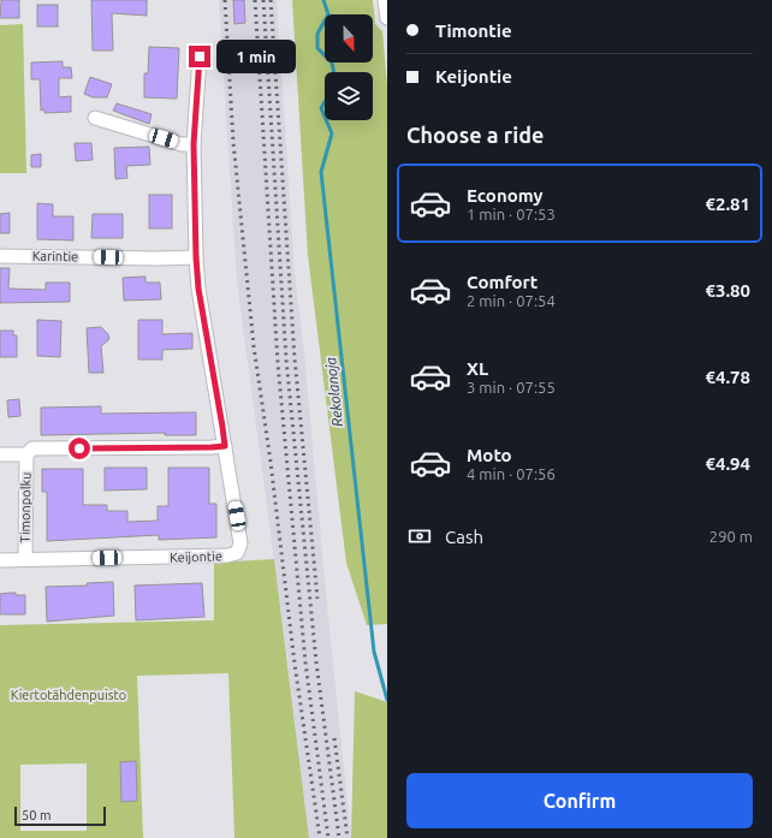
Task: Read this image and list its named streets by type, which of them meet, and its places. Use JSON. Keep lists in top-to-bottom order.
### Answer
{
  "streets": {
    "street": ["Karintie", "Timonpolku", "Keijontie"]
  },
  "crossings": [
    ["Karintie", "Keijontie"],
    ["Timonpolku", "Keijontie"]
  ],
  "water": ["Rekolanoja"],
  "parks": ["Kiertotähdenpuisto"],
  "scale_bar": "50 m",
  "north": "bottom",
  "page": {
    "banner": ["Timontie", "Keijontie"],
    "bubble": "1 min",
    "heading": "Choose a ride",
    "list": [
      {
        "name": "Economy",
        "note": "1 min · 07:53",
        "value": "€2.81"
      },
      {
        "name": "Comfort",
        "note": "2 min · 07:54",
        "value": "€3.80"
      },
      {
        "name": "XL",
        "note": "3 min · 07:55",
        "value": "€4.78"
      },
      {
        "name": "Moto",
        "note": "4 min · 07:56",
        "value": "€4.94"
      }
    ],
    "pay": ["Cash", "290 m"],
    "buttons": "Confirm",
    "scale": "50 m"
  }
}
